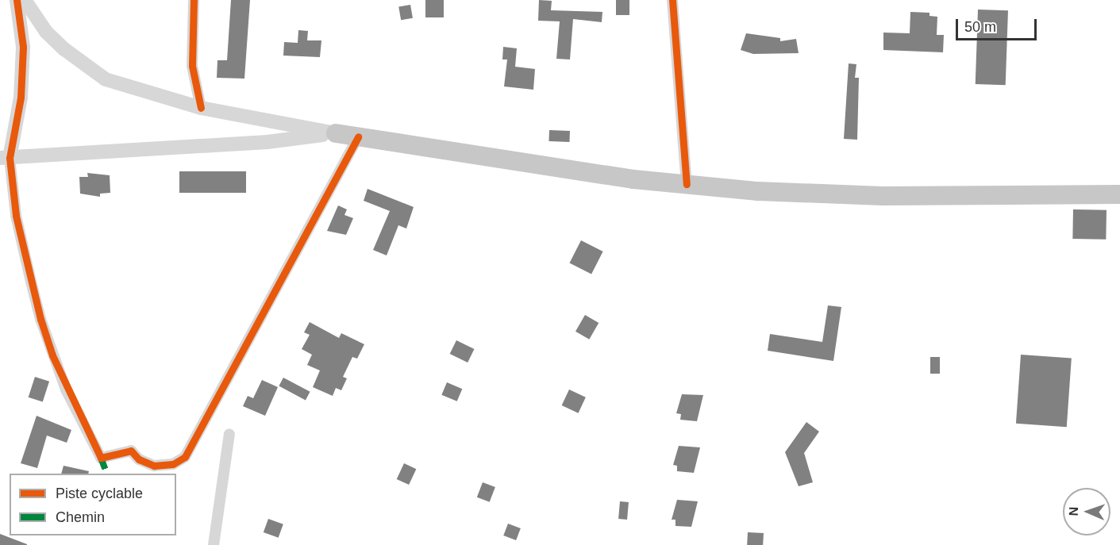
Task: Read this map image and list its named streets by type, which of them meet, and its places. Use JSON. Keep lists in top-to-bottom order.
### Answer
{
  "legend": ["Piste cyclable", "Chemin"],
  "scale_bar": "50 m",
  "north": "left"
}
